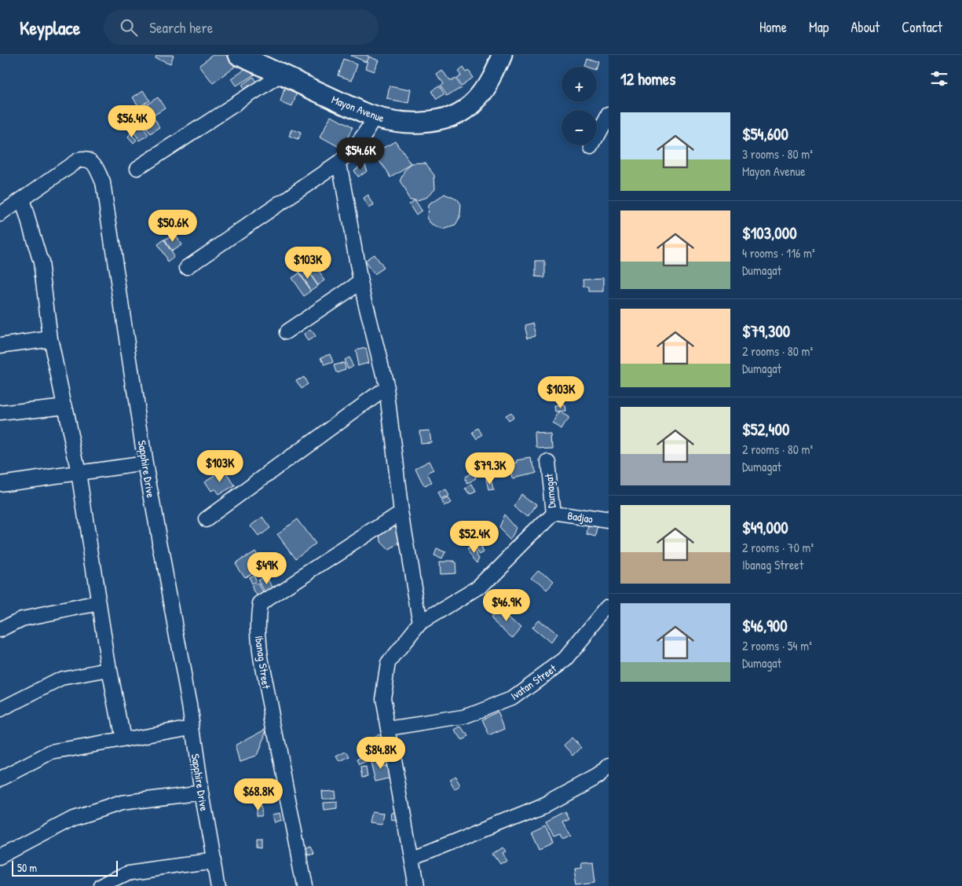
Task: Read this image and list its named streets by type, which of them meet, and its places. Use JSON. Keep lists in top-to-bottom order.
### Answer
{
  "streets": {
    "main road": ["Mayon Avenue"],
    "street": [
      "Sapphire Drive",
      "Dumagat",
      "Badjao",
      "Ibanag Street",
      "Ivatan Street"
    ]
  },
  "crossings": [
    ["Dumagat", "Badjao"],
    ["Dumagat", "Ivatan Street"]
  ],
  "scale_bar": "50 m",
  "page": {
    "header": "Keyplace",
    "search": "Search here",
    "nav": [
      "Home",
      "Map",
      "About",
      "Contact"
    ],
    "heading": "12 homes",
    "map_buttons": ["+", "−"],
    "list": [
      {
        "name": "$54,600",
        "note": "3 rooms · 80 m² · Mayon Avenue"
      },
      {
        "name": "$103,000",
        "note": "4 rooms · 116 m² · Dumagat"
      },
      {
        "name": "$79,300",
        "note": "2 rooms · 80 m² · Dumagat"
      },
      {
        "name": "$52,400",
        "note": "2 rooms · 80 m² · Dumagat"
      },
      {
        "name": "$49,000",
        "note": "2 rooms · 70 m² · Ibanag Street"
      },
      {
        "name": "$46,900",
        "note": "2 rooms · 54 m² · Dumagat"
      }
    ],
    "price": [
      "$56.4K",
      "$54.6K",
      "$50.6K",
      "$103K",
      "$103K",
      "$103K",
      "$79.3K",
      "$52.4K",
      "$49K",
      "$46.9K",
      "$84.8K",
      "$68.8K"
    ],
    "scale": "50 m"
  }
}
